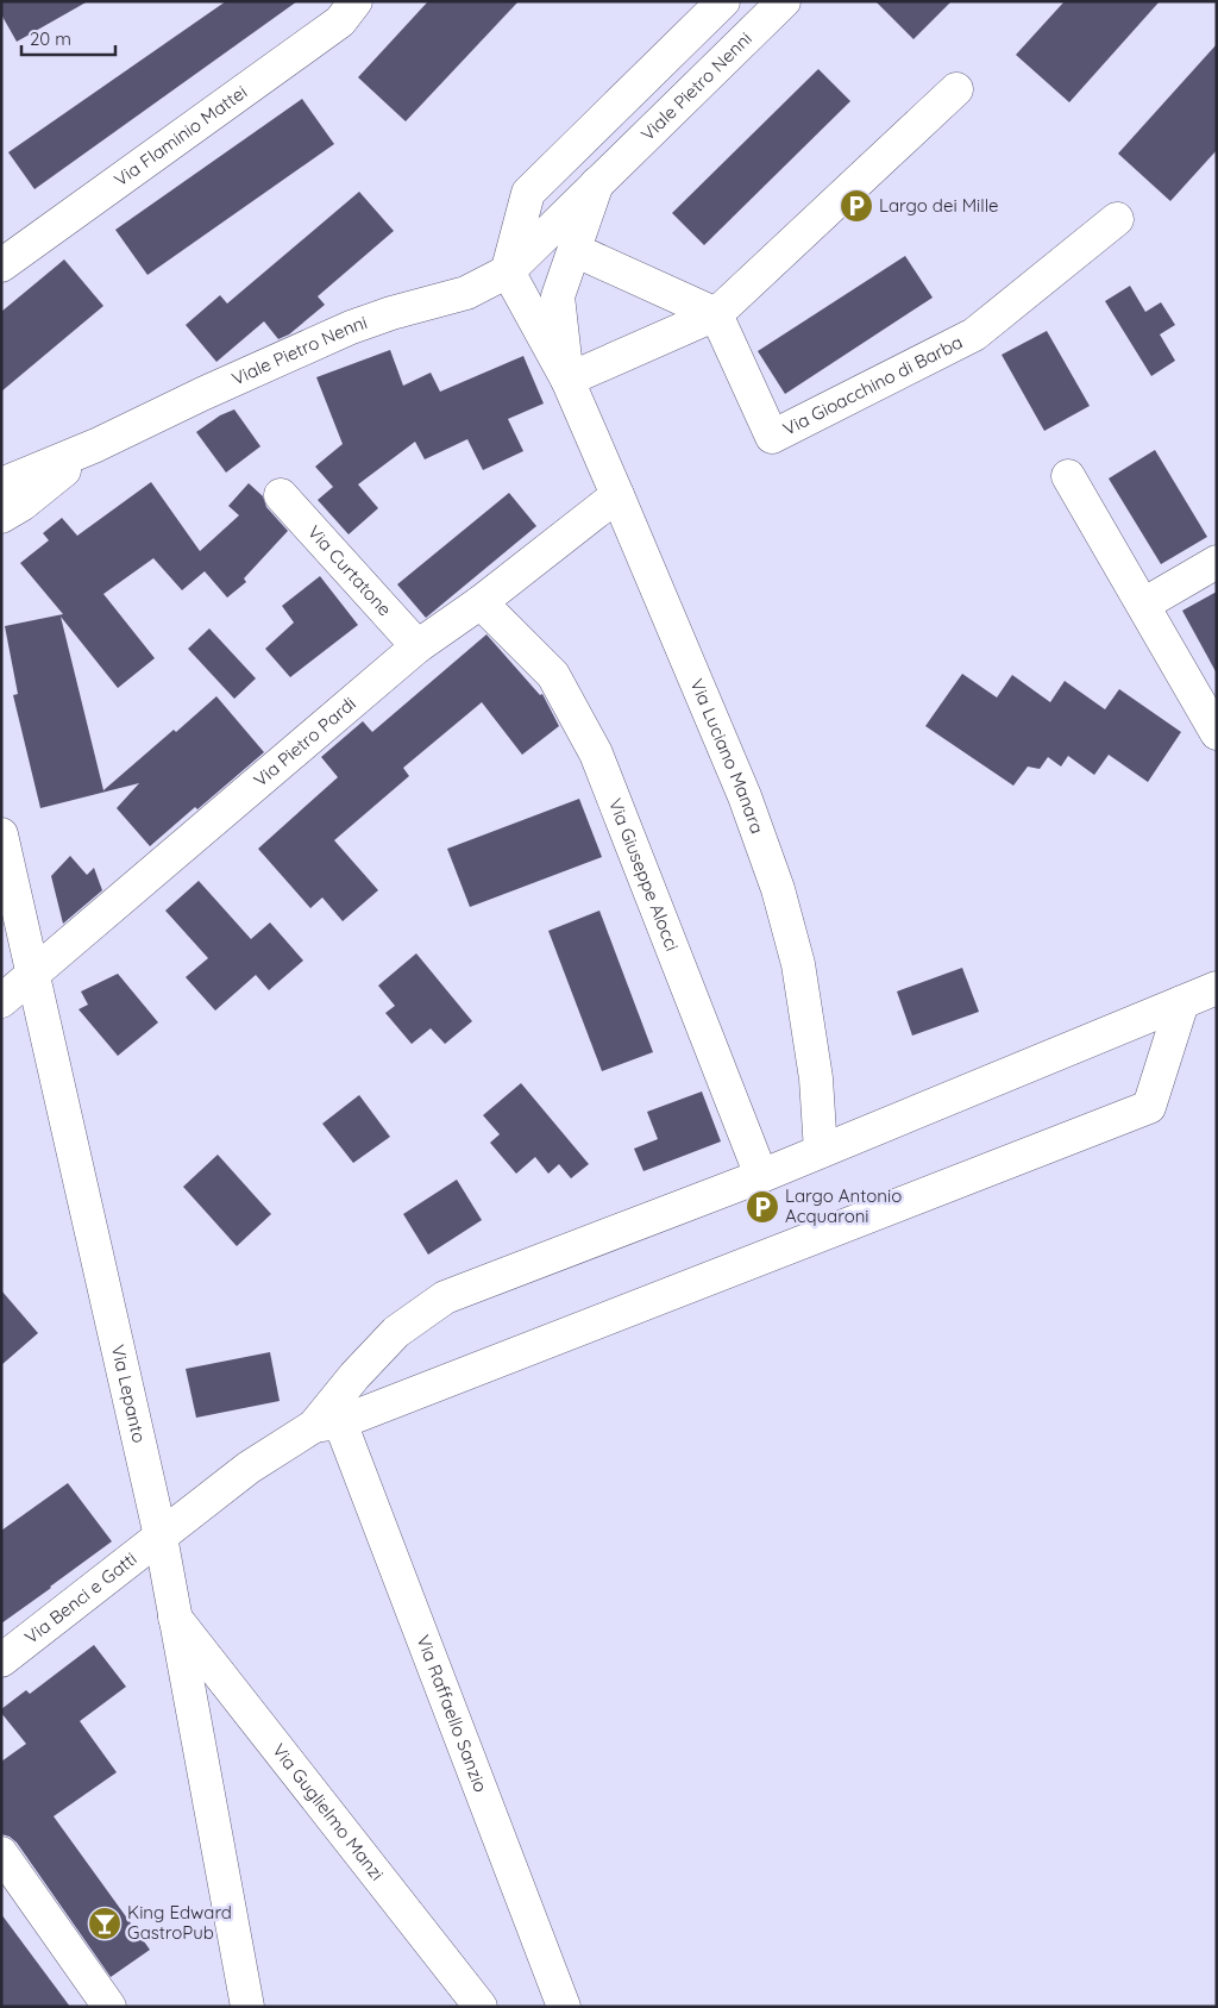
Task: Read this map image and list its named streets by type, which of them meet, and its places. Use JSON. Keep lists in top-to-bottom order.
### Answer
{
  "streets": {
    "street": [
      "Viale Pietro Nenni",
      "Via Flaminio Mattei",
      "Via Gioacchino di Barba",
      "Via Curtatone",
      "Via Pietro Pardi",
      "Via Luciano Manara",
      "Via Giuseppe Alocci",
      "Via Lepanto",
      "Via Benci e Gatti",
      "Via Raffaello Sanzio",
      "Via Guglielmo Manzi"
    ]
  },
  "crossings": [
    ["Via Curtatone", "Via Pietro Pardi"],
    ["Via Pietro Pardi", "Via Luciano Manara"],
    ["Via Pietro Pardi", "Via Giuseppe Alocci"],
    ["Via Pietro Pardi", "Via Lepanto"],
    ["Via Lepanto", "Via Benci e Gatti"],
    ["Via Lepanto", "Via Guglielmo Manzi"]
  ],
  "places": {
    "parking": ["Largo dei Mille", "Largo Antonio Acquaroni"],
    "bar": ["King Edward GastroPub"]
  },
  "scale_bar": "20 m"
}
